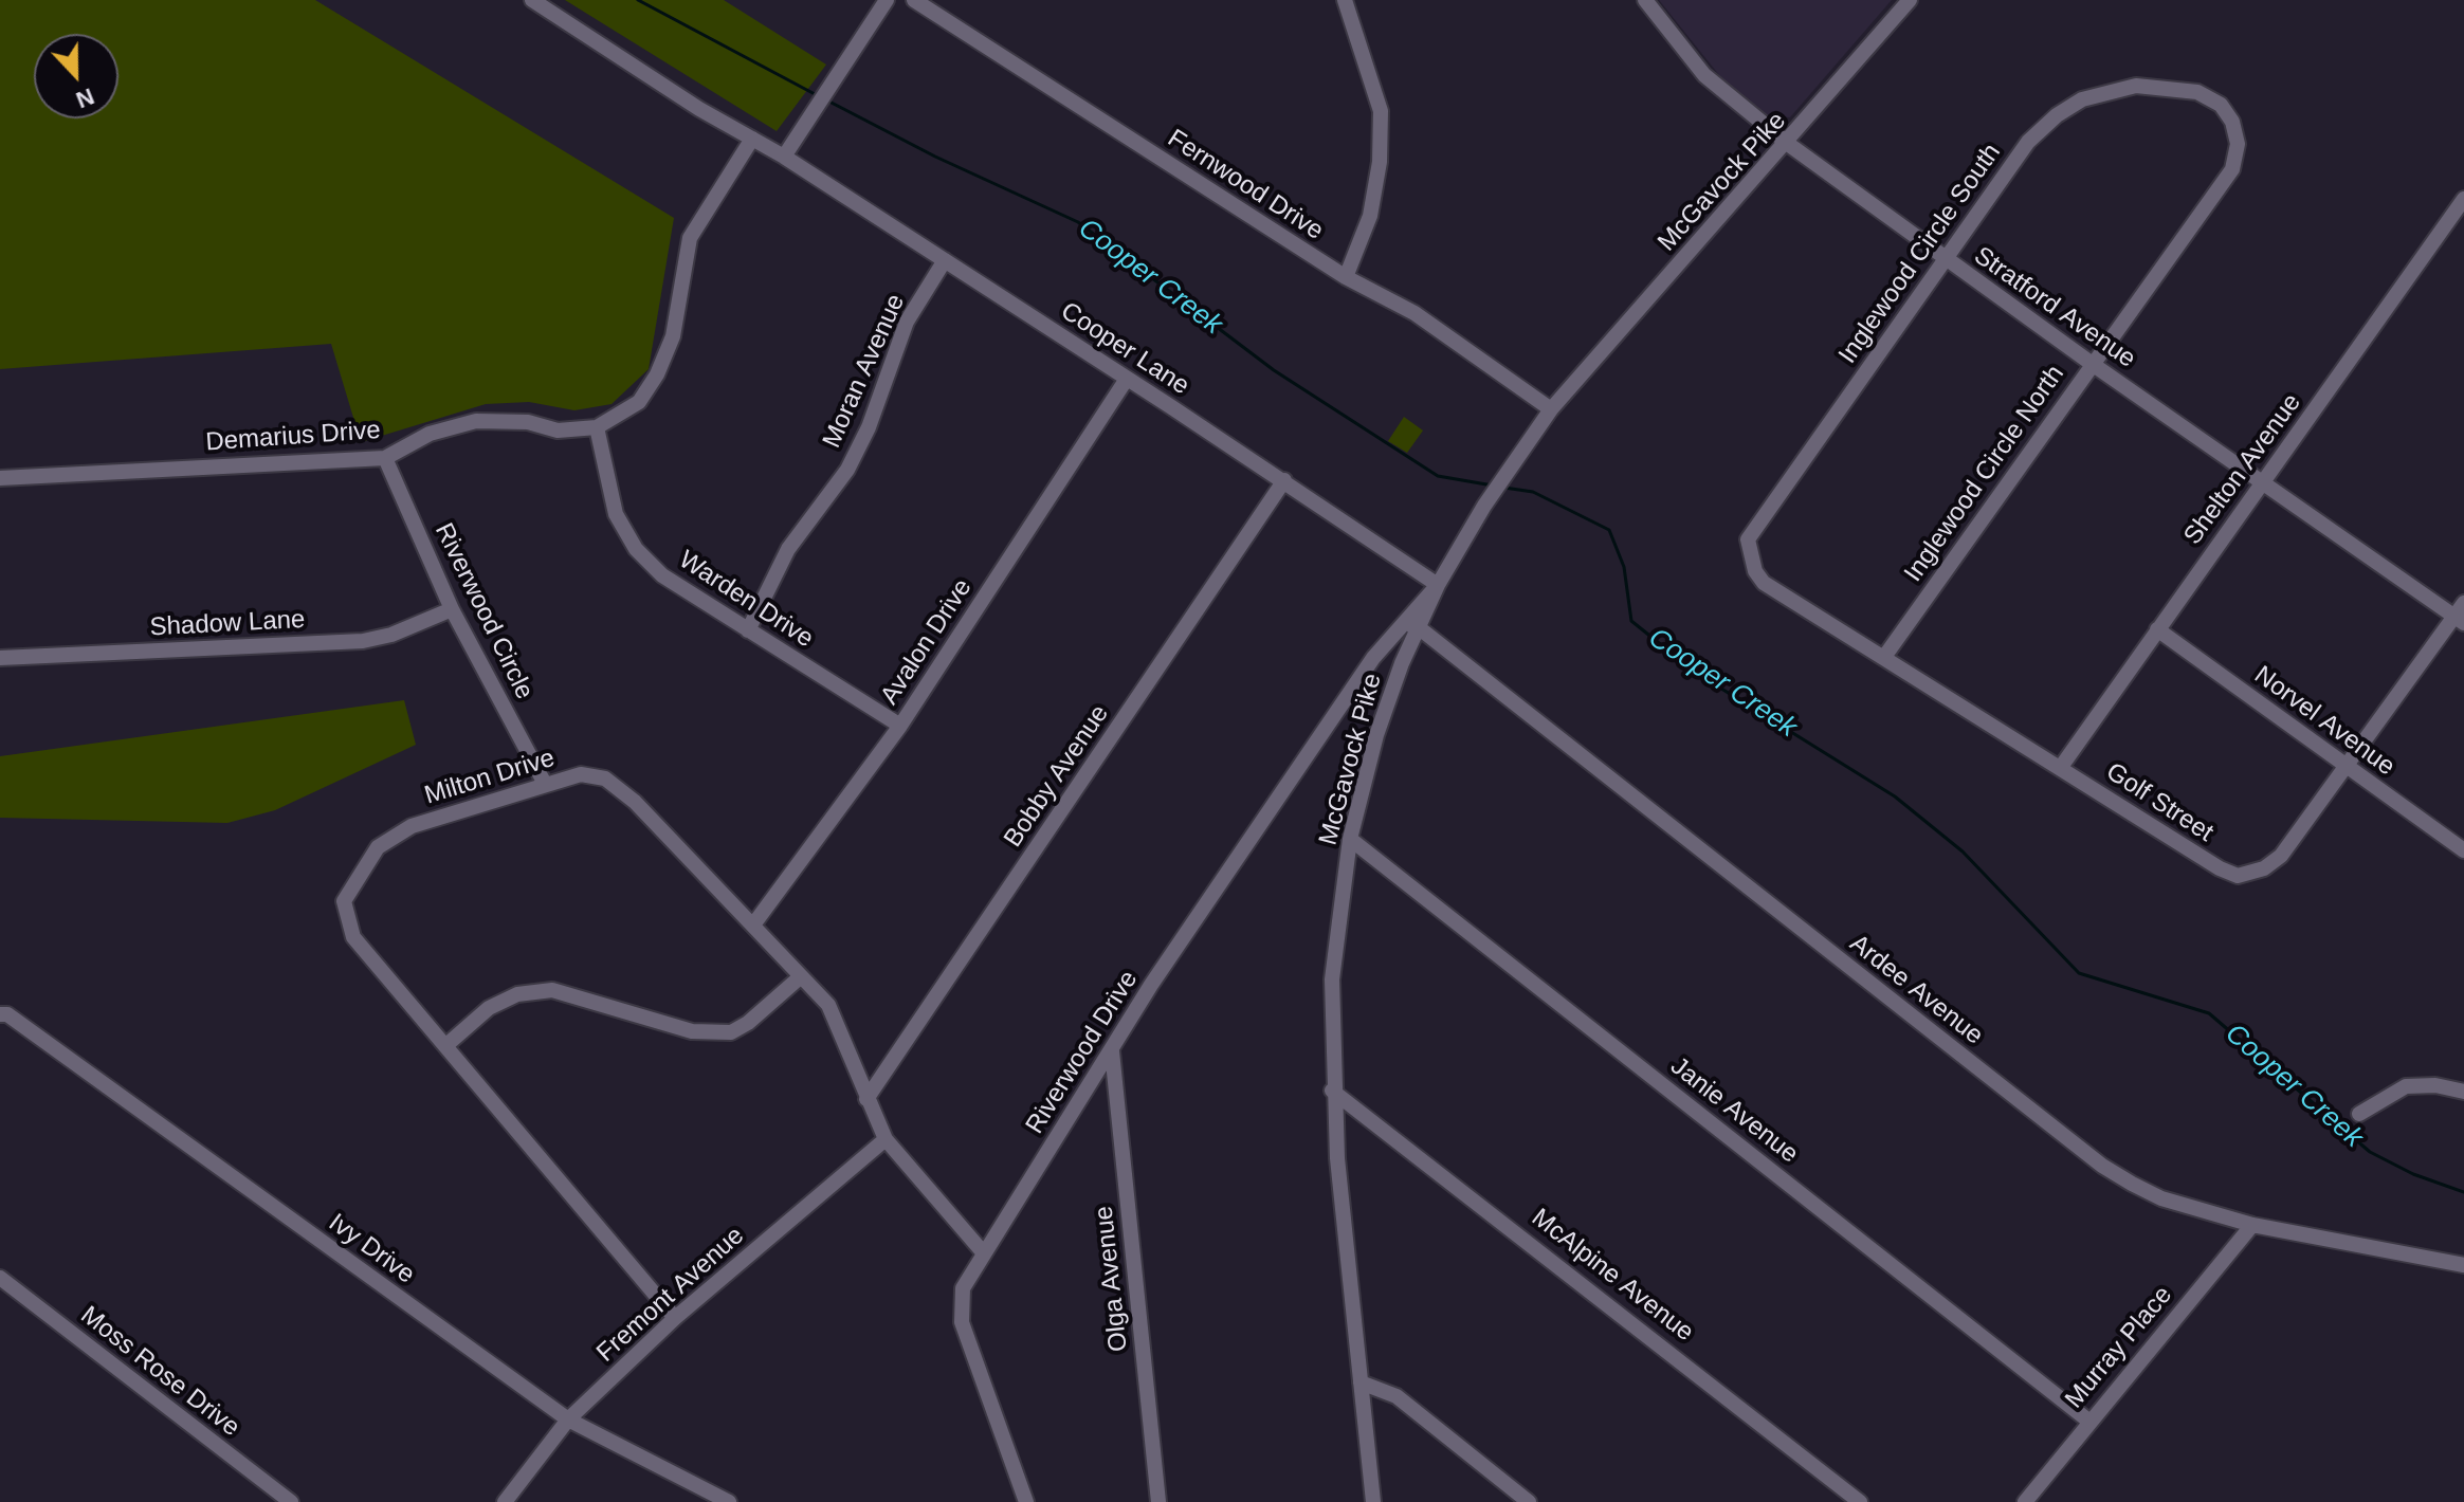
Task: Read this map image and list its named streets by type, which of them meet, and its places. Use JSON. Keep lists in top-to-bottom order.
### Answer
{
  "streets": {
    "street": [
      "McGavock Pike",
      "Fernwood Drive",
      "Inglewood Circle South",
      "Stratford Avenue",
      "Cooper Lane",
      "Moran Avenue",
      "Demarius Drive",
      "Shelton Avenue",
      "Inglewood Circle North",
      "Warden Drive",
      "Riverwood Circle",
      "Shadow Lane",
      "Avalon Drive",
      "Norvel Avenue",
      "Bobby Avenue",
      "Milton Drive",
      "Golf Street",
      "Ardee Avenue",
      "Riverwood Drive",
      "Janie Avenue",
      "Ivy Drive",
      "McAlpine Avenue",
      "Olga Avenue",
      "Fremont Avenue",
      "Murray Place",
      "Moss Rose Drive"
    ]
  },
  "crossings": [
    ["McGavock Pike", "Fernwood Drive"],
    ["McGavock Pike", "Stratford Avenue"],
    ["McGavock Pike", "Cooper Lane"],
    ["McGavock Pike", "Ardee Avenue"],
    ["McGavock Pike", "Riverwood Drive"],
    ["McGavock Pike", "Janie Avenue"],
    ["McGavock Pike", "McAlpine Avenue"],
    ["Inglewood Circle South", "Stratford Avenue"],
    ["Inglewood Circle South", "Inglewood Circle North"],
    ["Inglewood Circle South", "Golf Street"],
    ["Stratford Avenue", "Shelton Avenue"],
    ["Stratford Avenue", "Inglewood Circle North"],
    ["Stratford Avenue", "Golf Street"],
    ["Cooper Lane", "Moran Avenue"],
    ["Cooper Lane", "Demarius Drive"],
    ["Cooper Lane", "Avalon Drive"],
    ["Cooper Lane", "Bobby Avenue"],
    ["Cooper Lane", "Riverwood Drive"],
    ["Moran Avenue", "Warden Drive"],
    ["Demarius Drive", "Warden Drive"],
    ["Demarius Drive", "Riverwood Circle"],
    ["Shelton Avenue", "Norvel Avenue"],
    ["Shelton Avenue", "Golf Street"],
    ["Inglewood Circle North", "Golf Street"],
    ["Warden Drive", "Avalon Drive"],
    ["Riverwood Circle", "Shadow Lane"],
    ["Riverwood Circle", "Milton Drive"],
    ["Avalon Drive", "Milton Drive"],
    ["Norvel Avenue", "Golf Street"],
    ["Bobby Avenue", "Milton Drive"],
    ["Milton Drive", "Riverwood Drive"],
    ["Milton Drive", "Fremont Avenue"],
    ["Ardee Avenue", "Riverwood Drive"],
    ["Ardee Avenue", "Murray Place"],
    ["Riverwood Drive", "Olga Avenue"],
    ["Janie Avenue", "Murray Place"],
    ["Ivy Drive", "Fremont Avenue"]
  ],
  "water": ["Cooper Creek"],
  "north": "bottom"
}
